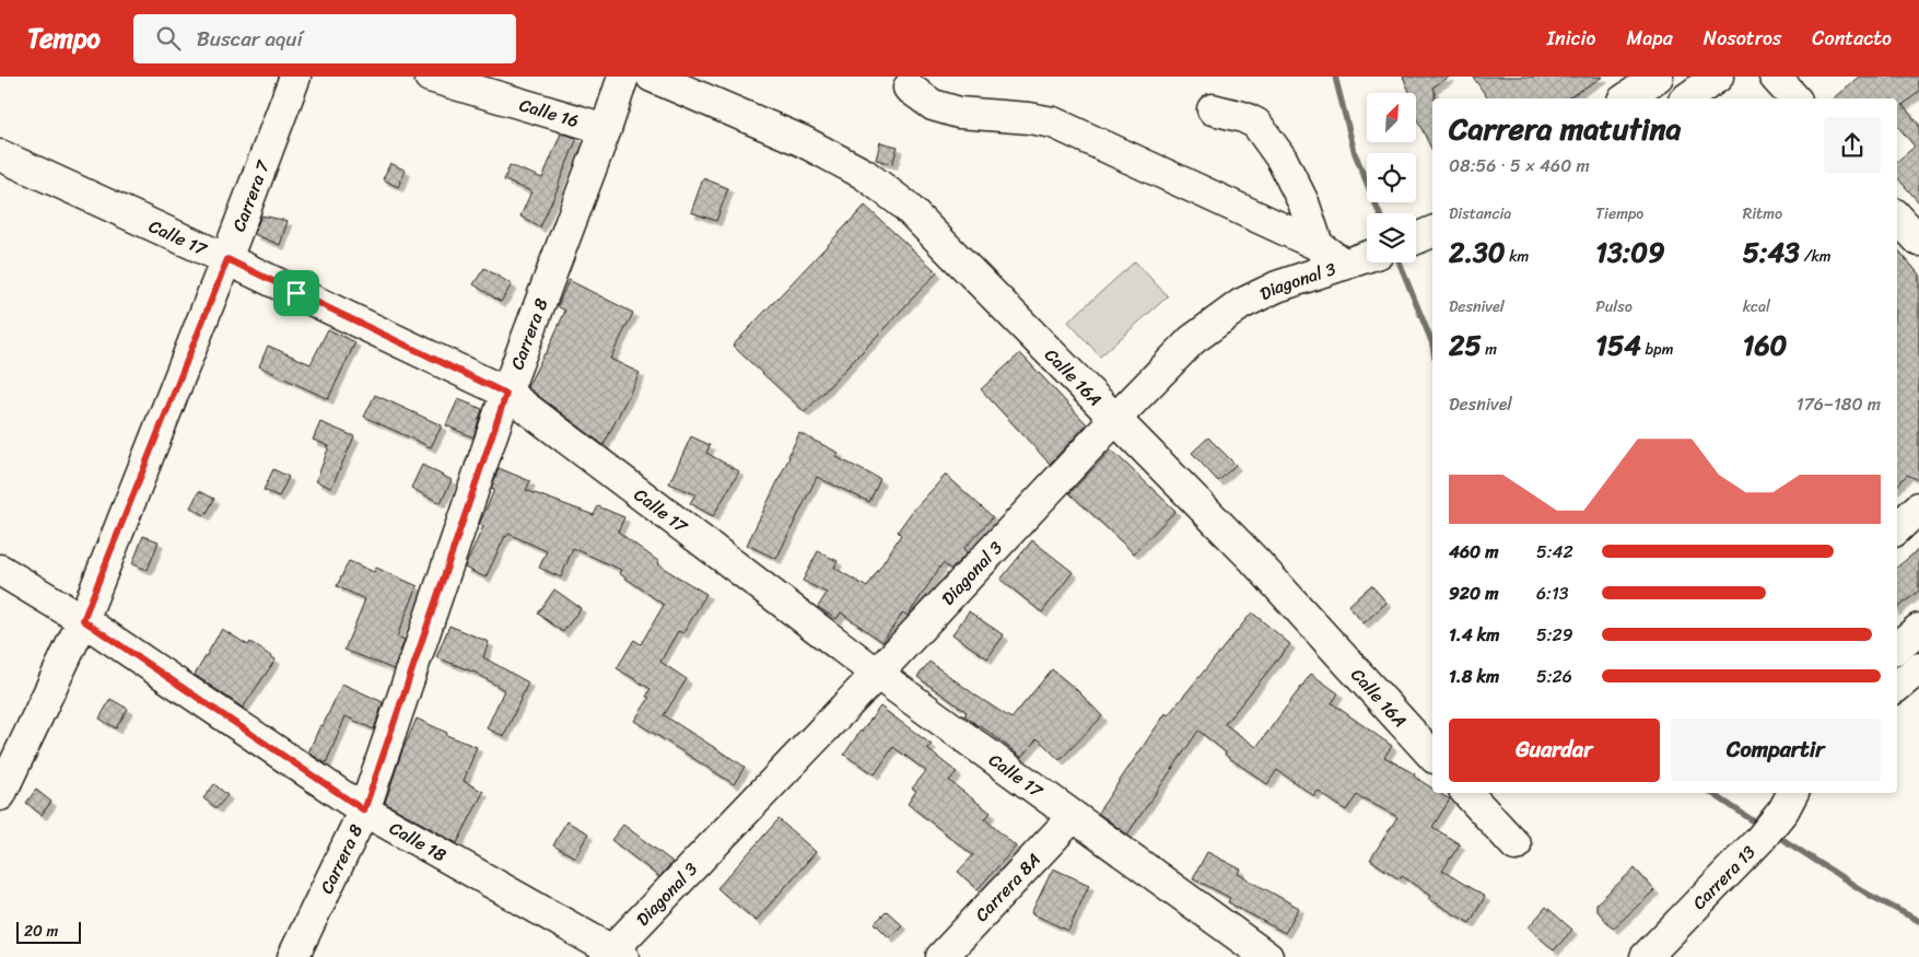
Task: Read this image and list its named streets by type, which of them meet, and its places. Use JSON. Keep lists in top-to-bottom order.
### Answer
{
  "streets": {
    "street": [
      "Calle 16",
      "Carrera 7",
      "Calle 17",
      "Diagonal 3",
      "Carrera 8",
      "Calle 16A",
      "Calle 18",
      "Carrera 13",
      "Carrera 8A"
    ]
  },
  "crossings": [
    ["Calle 16", "Carrera 8"],
    ["Carrera 7", "Calle 17"],
    ["Carrera 7", "Calle 18"],
    ["Calle 17", "Diagonal 3"],
    ["Calle 17", "Carrera 8"],
    ["Calle 17", "Carrera 8A"],
    ["Diagonal 3", "Calle 16A"],
    ["Diagonal 3", "Calle 18"],
    ["Carrera 8", "Calle 18"]
  ],
  "scale_bar": "20 m",
  "north": "top right",
  "page": {
    "header": "Tempo",
    "search": "Buscar aquí",
    "nav": [
      "Inicio",
      "Mapa",
      "Nosotros",
      "Contacto"
    ],
    "heading": ["Carrera matutina", "08:56 · 5 × 460 m"],
    "stats": [
      ["Distancia", "2.30 km"],
      ["Tiempo", "13:09"],
      ["Ritmo", "5:43 /km"],
      ["Desnivel", "25 m"],
      ["Pulso", "154 bpm"],
      ["kcal", "160"]
    ],
    "chart": ["Desnivel", "176–180 m"],
    "list": [
      {
        "name": "460 m",
        "note": "5:42"
      },
      {
        "name": "920 m",
        "note": "6:13"
      },
      {
        "name": "1.4 km",
        "note": "5:29"
      },
      {
        "name": "1.8 km",
        "note": "5:26"
      }
    ],
    "buttons": ["Guardar", "Compartir"],
    "scale": "20 m"
  }
}
